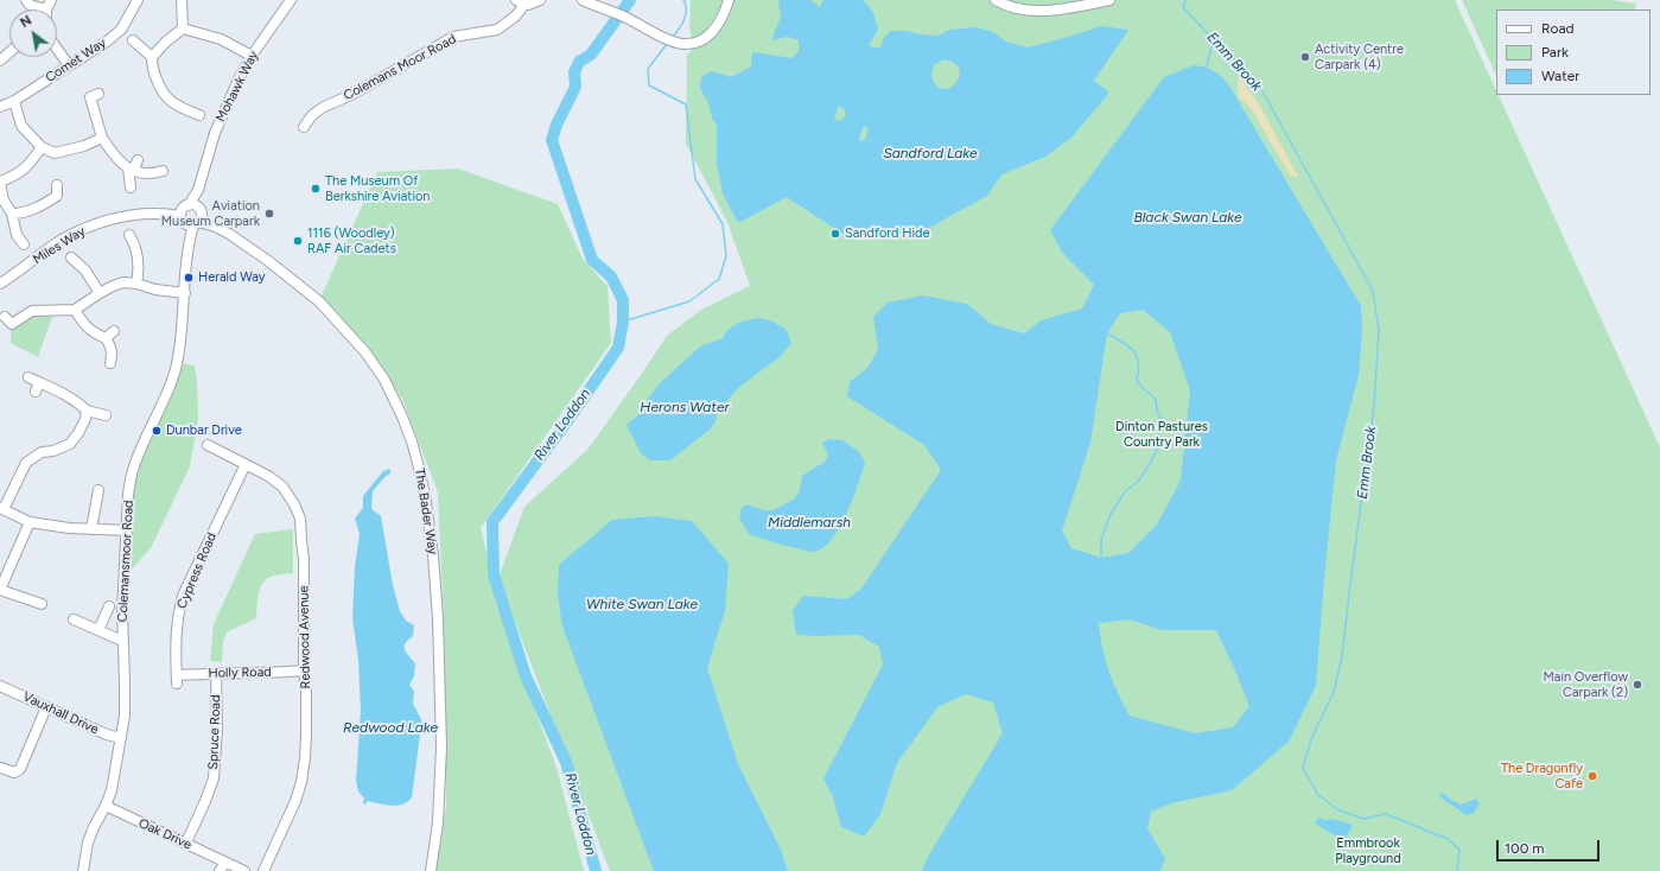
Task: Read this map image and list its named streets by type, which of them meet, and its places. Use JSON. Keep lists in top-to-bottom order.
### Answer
{
  "streets": {
    "street": [
      "Comet Way",
      "Colemans Moor Road",
      "Mohawk Way",
      "Miles Way",
      "The Bader Way",
      "Colemansmoor Road",
      "Cypress Road",
      "Redwood Avenue",
      "Holly Road",
      "Vauxhall Drive",
      "Spruce Road",
      "Oak Drive"
    ]
  },
  "crossings": [
    ["Mohawk Way", "Miles Way"],
    ["Mohawk Way", "The Bader Way"],
    ["Mohawk Way", "Colemansmoor Road"],
    ["Miles Way", "Colemansmoor Road"],
    ["The Bader Way", "Colemansmoor Road"],
    ["Colemansmoor Road", "Vauxhall Drive"],
    ["Colemansmoor Road", "Oak Drive"],
    ["Cypress Road", "Redwood Avenue"],
    ["Cypress Road", "Holly Road"],
    ["Redwood Avenue", "Holly Road"],
    ["Holly Road", "Spruce Road"],
    ["Spruce Road", "Oak Drive"]
  ],
  "water": [
    "Emm Brook",
    "Sandford Lake",
    "Black Swan Lake",
    "Herons Water",
    "River Loddon",
    "Middlemarsh",
    "White Swan Lake",
    "Redwood Lake"
  ],
  "parks": ["Dinton Pastures Country Park", "Emmbrook Playground"],
  "places": [
    "Activity Centre Carpark (4)",
    "The Museum Of Berkshire Aviation",
    "Aviation Museum Carpark",
    "Sandford Hide",
    "1116 (Woodley) RAF Air Cadets",
    "Herald Way",
    "Dunbar Drive",
    "Main Overflow Carpark (2)",
    "The Dragonfly Cafe"
  ],
  "legend": ["Road", "Park", "Water"],
  "scale_bar": "100 m",
  "north": "top left"
}
